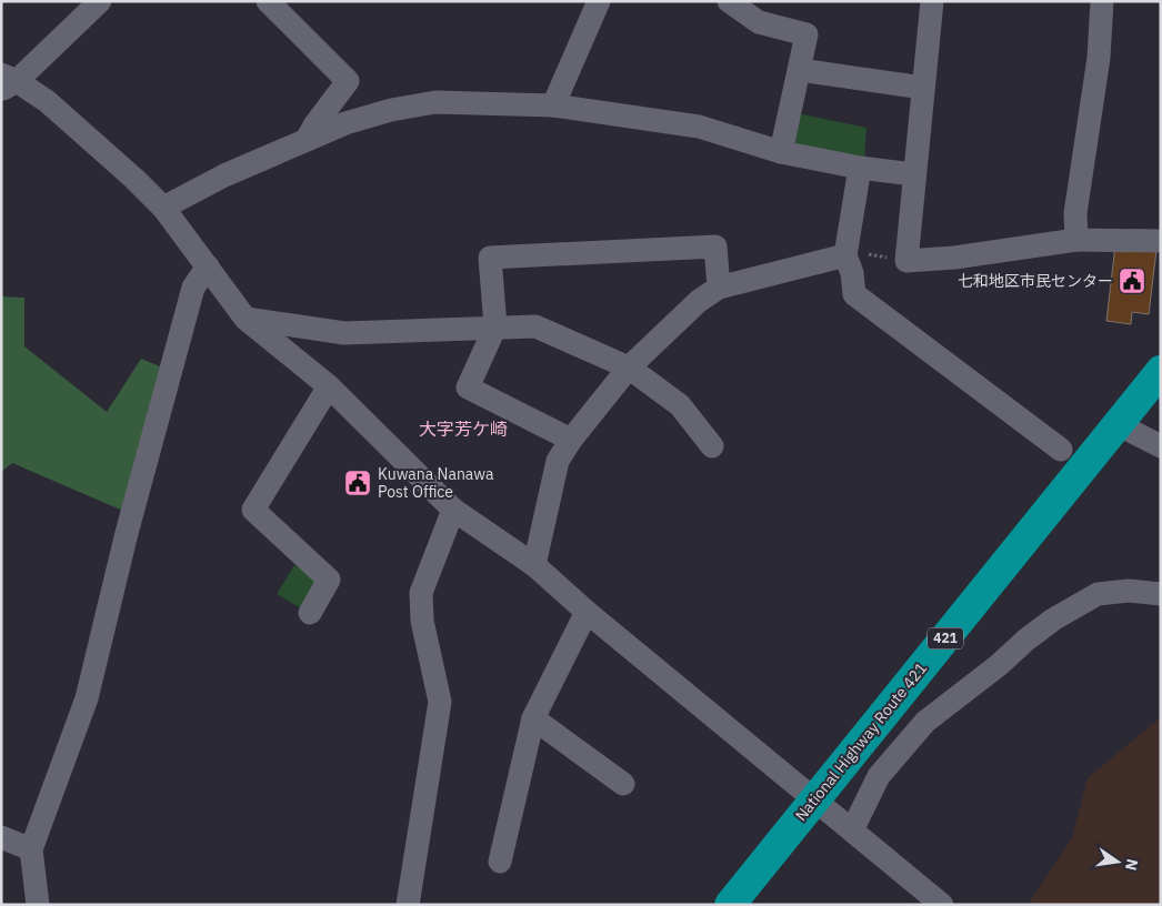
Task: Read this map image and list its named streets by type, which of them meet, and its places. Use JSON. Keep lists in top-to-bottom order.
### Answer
{
  "streets": {
    "highway": ["421", "National Highway Route 421"]
  },
  "districts": ["大字芳ケ崎"],
  "places": {
    "public building": ["七和地区市民センター", "Kuwana Nanawa Post Office"]
  },
  "north": "right"
}
